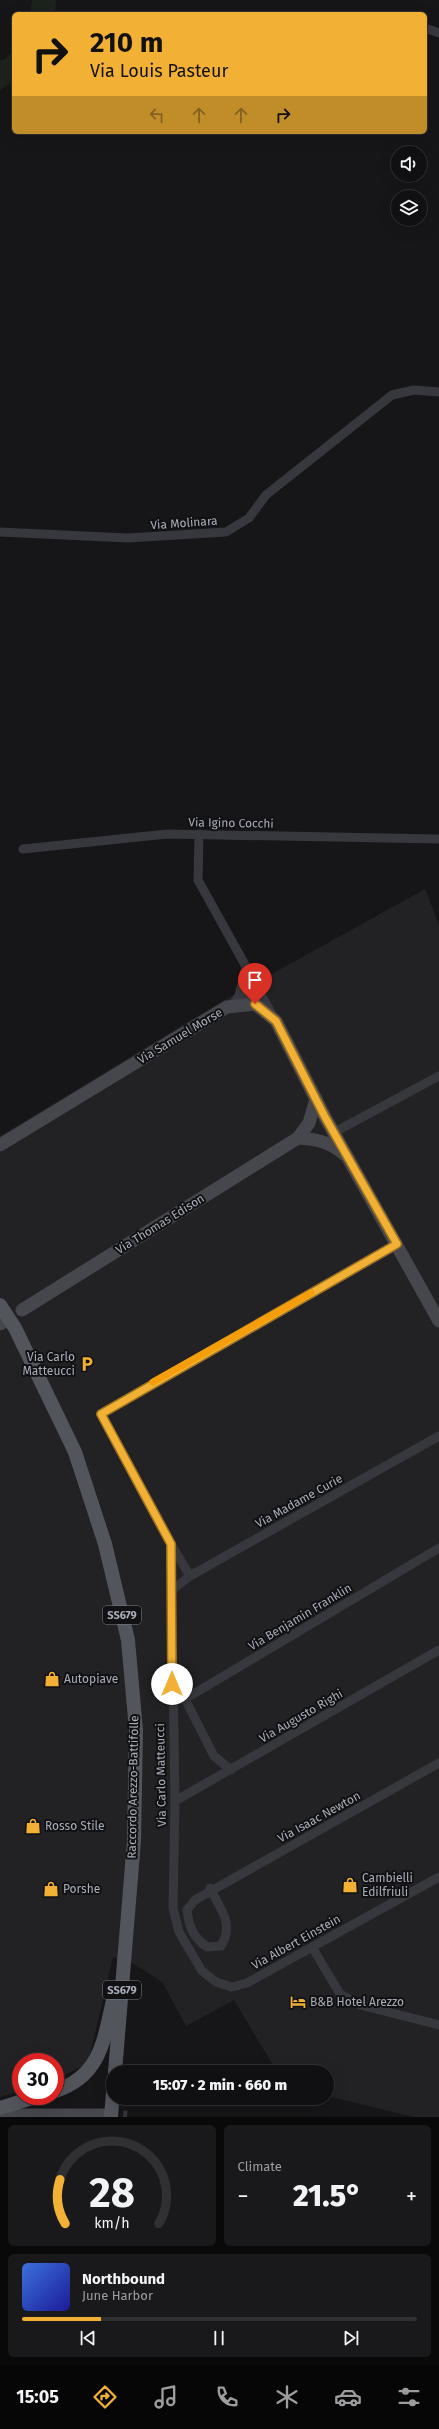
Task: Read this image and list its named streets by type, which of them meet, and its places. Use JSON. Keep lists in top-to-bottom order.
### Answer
{
  "streets": {
    "main road": ["SS679", "Raccordo Arezzo-Battifolle"],
    "street": [
      "Via Molinara",
      "Via Igino Cocchi",
      "Via Samuel Morse",
      "Via Thomas Edison",
      "Via Madame Curie",
      "Via Benjamin Franklin",
      "Via Augusto Righi",
      "Via Carlo Matteucci",
      "Via Isaac Newton",
      "Via Albert Einstein"
    ]
  },
  "crossings": [
    ["Via Madame Curie", "Via Carlo Matteucci"],
    ["Via Benjamin Franklin", "Via Carlo Matteucci"],
    ["Via Augusto Righi", "Via Carlo Matteucci"],
    ["Via Carlo Matteucci", "Via Albert Einstein"]
  ],
  "places": {
    "parking": ["Via Carlo Matteucci"],
    "shop": [
      "Autopiave",
      "Rosso Stile",
      "Cambielli Edilfriuli",
      "Porshe"
    ],
    "hotel": ["B&B Hotel Arezzo"]
  },
  "page": {
    "turn": ["210 m", "Via Louis Pasteur"],
    "limit": "30",
    "trip": "15:07 · 2 min · 660 m",
    "tile": "Climate",
    "heat": ["−", "21.5°", "+"],
    "song": ["Northbound", "June Harbor"],
    "tabs": "15:05",
    "gauge": ["28", "km/h"]
  }
}
